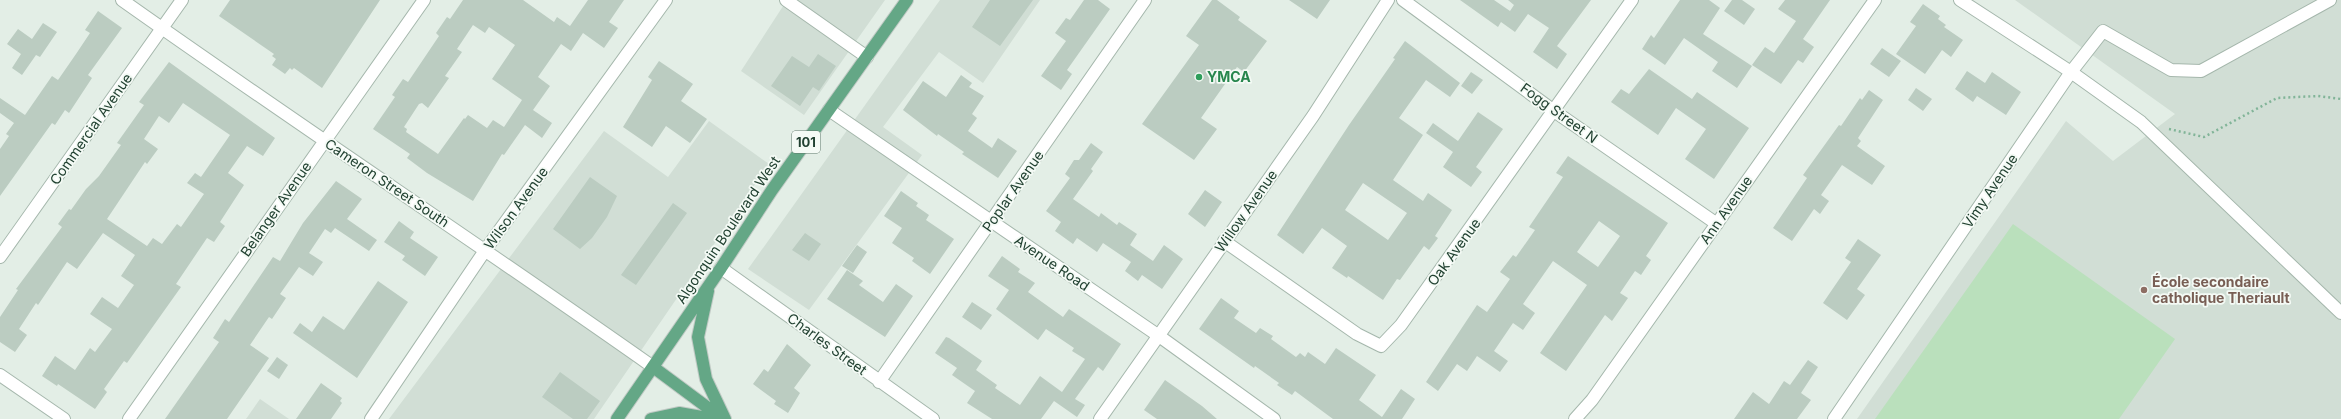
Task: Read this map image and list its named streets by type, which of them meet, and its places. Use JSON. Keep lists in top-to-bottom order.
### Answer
{
  "streets": {
    "main road": ["101", "Algonquin Boulevard West"],
    "street": [
      "Fogg Street N",
      "Commercial Avenue",
      "Cameron Street South",
      "Poplar Avenue",
      "Vimy Avenue",
      "Wilson Avenue",
      "Belanger Avenue",
      "Ann Avenue",
      "Willow Avenue",
      "Oak Avenue",
      "Avenue Road",
      "Charles Street"
    ]
  },
  "crossings": [
    ["Fogg Street N", "Ann Avenue"],
    ["Fogg Street N", "Oak Avenue"],
    ["Commercial Avenue", "Cameron Street South"],
    ["Cameron Street South", "Wilson Avenue"],
    ["Cameron Street South", "Belanger Avenue"],
    ["Cameron Street South", "Algonquin Boulevard West"],
    ["Poplar Avenue", "Avenue Road"],
    ["Poplar Avenue", "Charles Street"],
    ["Willow Avenue", "Oak Avenue"],
    ["Willow Avenue", "Avenue Road"],
    ["Algonquin Boulevard West", "Avenue Road"],
    ["Algonquin Boulevard West", "Charles Street"]
  ],
  "places": ["YMCA", "École secondaire catholique Theriault"]
}
